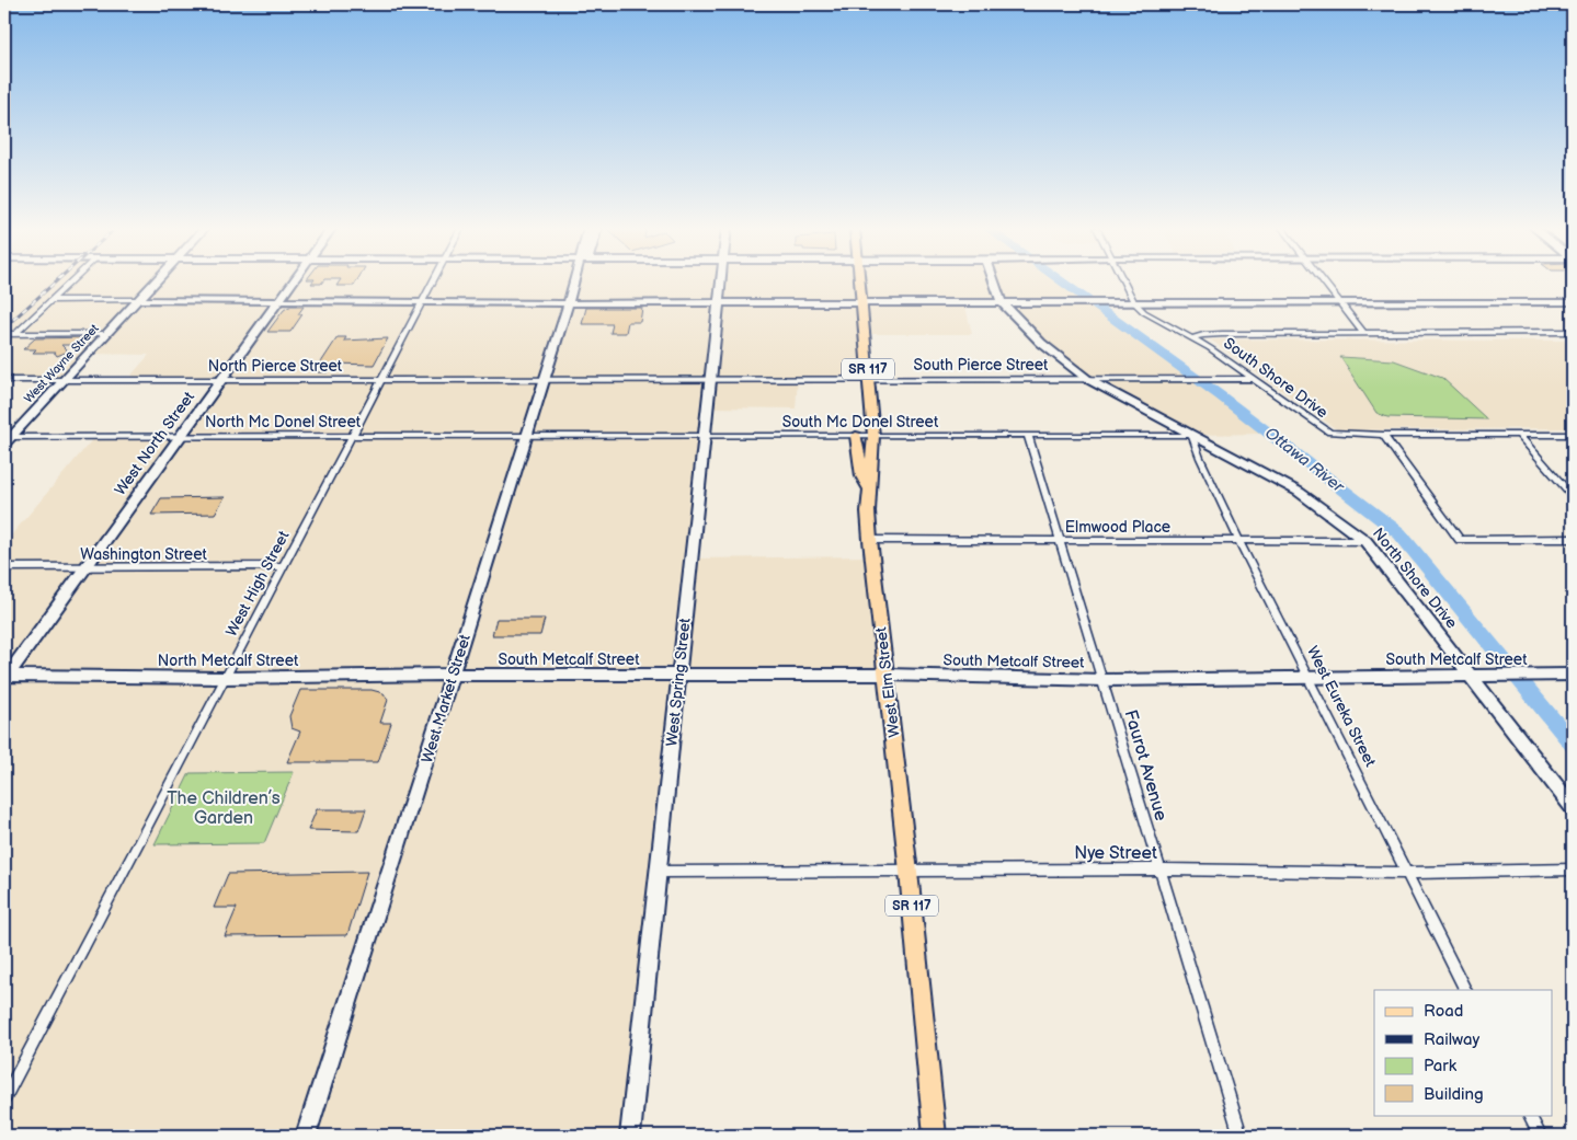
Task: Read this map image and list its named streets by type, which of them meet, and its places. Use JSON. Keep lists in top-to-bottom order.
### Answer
{
  "streets": {
    "main road": ["SR 117", "West Elm Street"],
    "street": [
      "West Wayne Street",
      "South Pierce Street",
      "North Pierce Street",
      "South Shore Drive",
      "North Mc Donel Street",
      "South Mc Donel Street",
      "West North Street",
      "Elmwood Place",
      "Washington Street",
      "North Shore Drive",
      "West High Street",
      "South Metcalf Street",
      "North Metcalf Street",
      "West Spring Street",
      "West Market Street",
      "West Eureka Street",
      "Faurot Avenue",
      "Nye Street"
    ]
  },
  "crossings": [
    ["West Wayne Street", "North Pierce Street"],
    ["West Wayne Street", "North Mc Donel Street"],
    ["South Pierce Street", "North Pierce Street"],
    ["South Pierce Street", "South Shore Drive"],
    ["South Pierce Street", "North Shore Drive"],
    ["South Pierce Street", "West Spring Street"],
    ["South Pierce Street", "West Elm Street"],
    ["South Pierce Street", "West Market Street"],
    ["North Pierce Street", "West North Street"],
    ["North Pierce Street", "West High Street"],
    ["North Pierce Street", "West Market Street"],
    ["North Mc Donel Street", "South Mc Donel Street"],
    ["North Mc Donel Street", "West North Street"],
    ["North Mc Donel Street", "West High Street"],
    ["North Mc Donel Street", "West Market Street"],
    ["South Mc Donel Street", "North Shore Drive"],
    ["South Mc Donel Street", "West Spring Street"],
    ["South Mc Donel Street", "West Elm Street"],
    ["South Mc Donel Street", "West Market Street"],
    ["South Mc Donel Street", "West Eureka Street"],
    ["South Mc Donel Street", "Faurot Avenue"],
    ["West North Street", "Washington Street"],
    ["West North Street", "North Metcalf Street"],
    ["Elmwood Place", "North Shore Drive"],
    ["Elmwood Place", "West Elm Street"],
    ["Elmwood Place", "West Eureka Street"],
    ["Elmwood Place", "Faurot Avenue"],
    ["Washington Street", "West High Street"],
    ["North Shore Drive", "South Metcalf Street"],
    ["North Shore Drive", "West Eureka Street"],
    ["West High Street", "North Metcalf Street"],
    ["South Metcalf Street", "North Metcalf Street"],
    ["South Metcalf Street", "West Spring Street"],
    ["South Metcalf Street", "West Elm Street"],
    ["South Metcalf Street", "West Market Street"],
    ["South Metcalf Street", "West Eureka Street"],
    ["South Metcalf Street", "Faurot Avenue"],
    ["North Metcalf Street", "West Market Street"],
    ["West Spring Street", "Nye Street"],
    ["West Elm Street", "Nye Street"],
    ["West Eureka Street", "Nye Street"],
    ["Faurot Avenue", "Nye Street"]
  ],
  "water": ["Ottawa River"],
  "parks": ["The Children’s Garden"],
  "legend": [
    "Road",
    "Railway",
    "Park",
    "Building"
  ]
}
